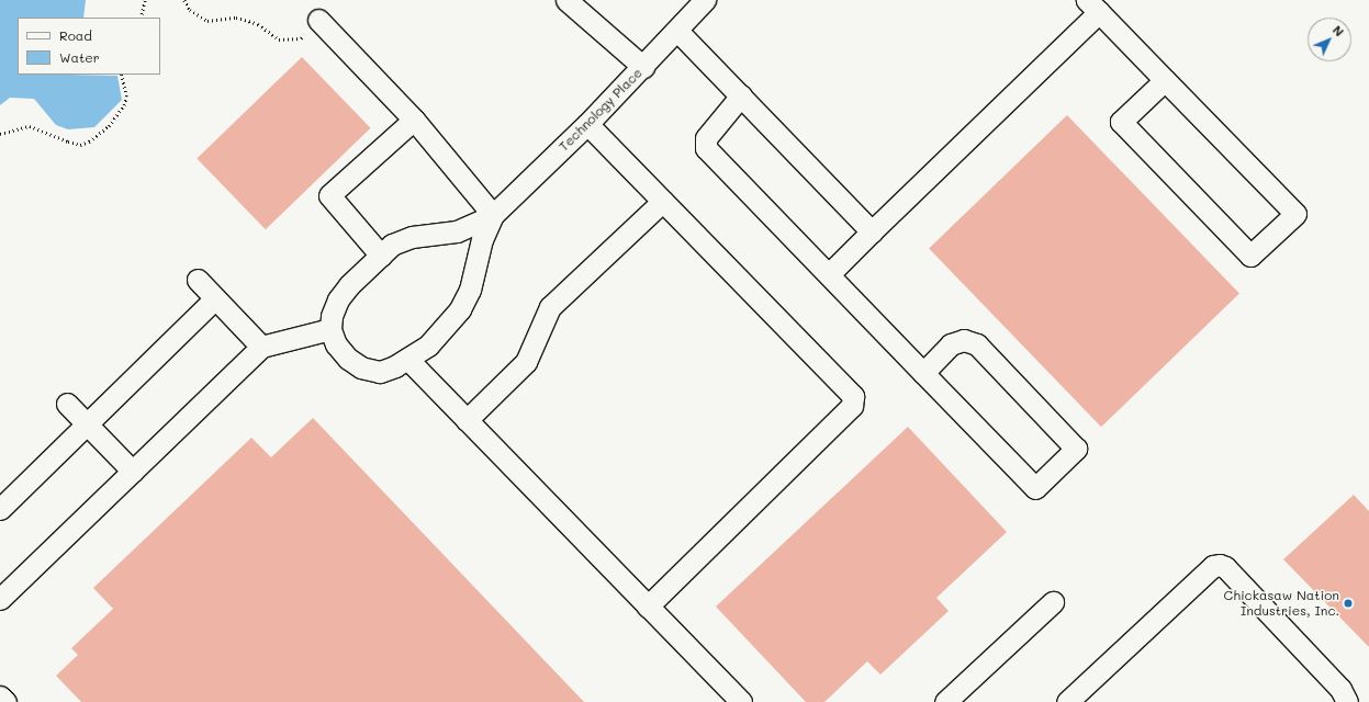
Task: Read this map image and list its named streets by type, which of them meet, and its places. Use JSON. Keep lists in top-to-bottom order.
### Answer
{
  "streets": {
    "street": ["Technology Place"]
  },
  "places": ["Chickasaw Nation Industries, Inc."],
  "legend": ["Road", "Water"],
  "north": "top right"
}
